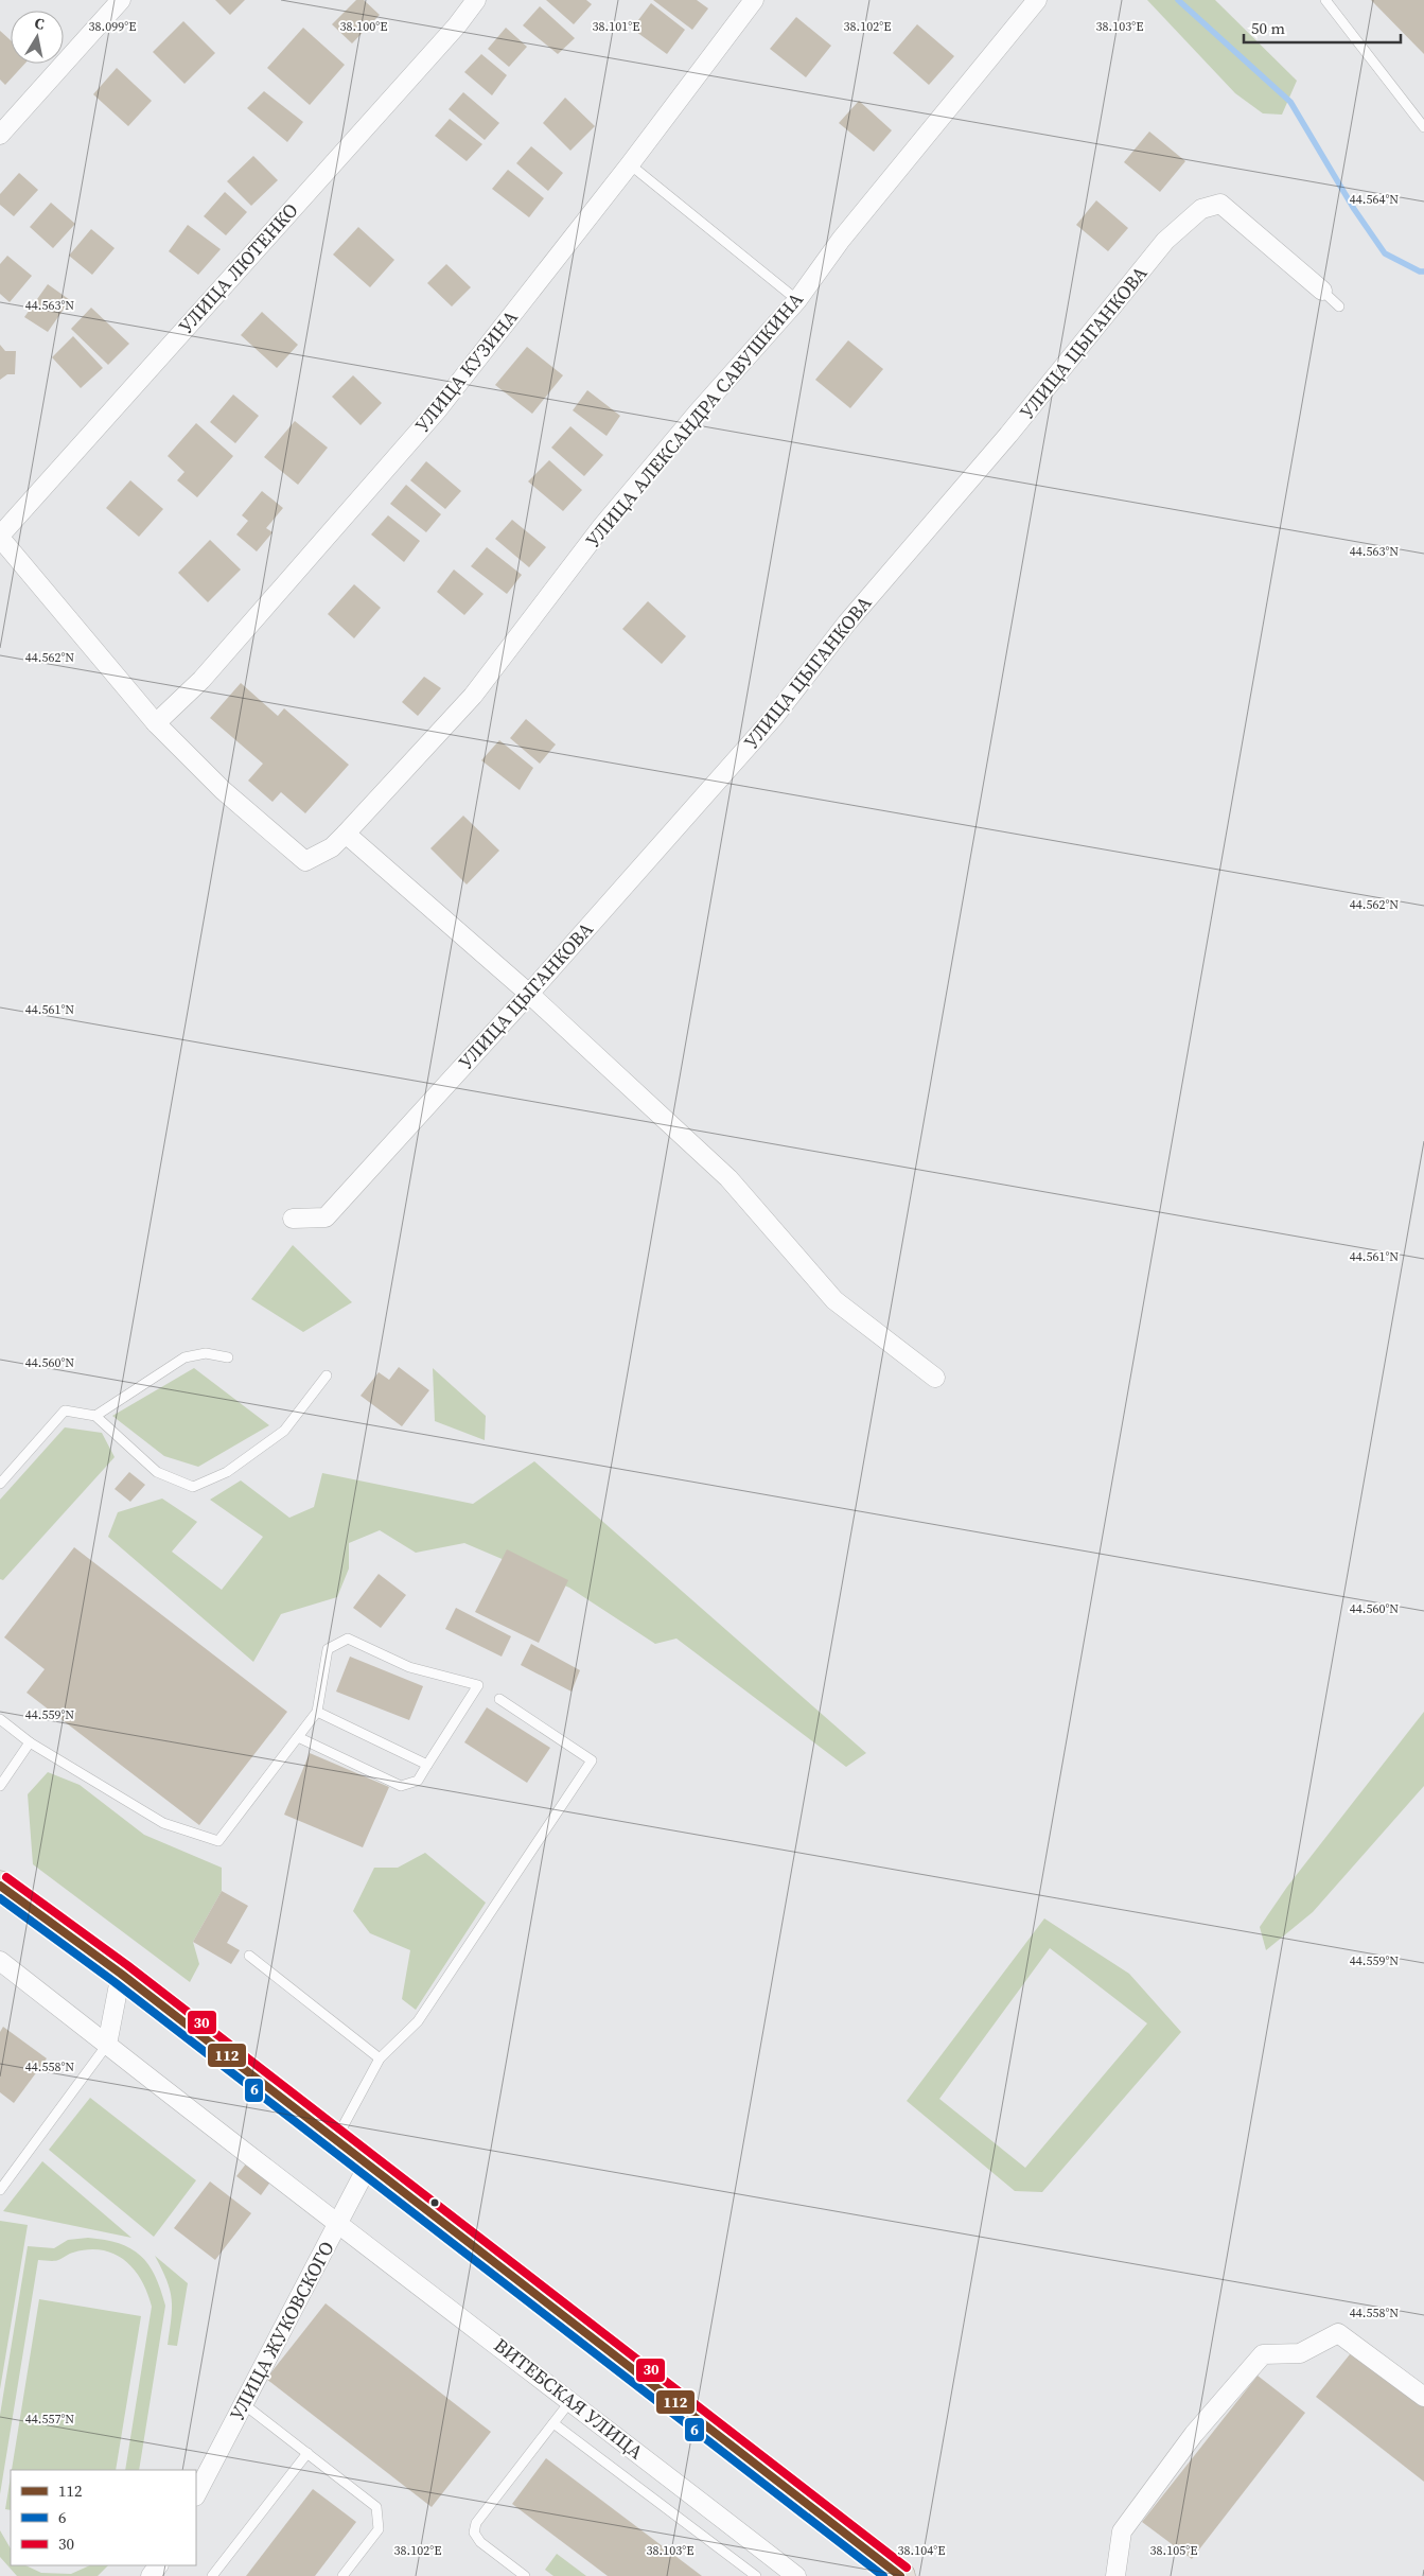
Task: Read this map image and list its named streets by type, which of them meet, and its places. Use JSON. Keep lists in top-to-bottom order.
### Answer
{
  "streets": {
    "street": [
      "УЛИЦА ЛЮТЕНКО",
      "УЛИЦА ЦЫГАНКОВА",
      "УЛИЦА КУЗИНА",
      "УЛИЦА АЛЕКСАНДРА САВУШКИНА",
      "УЛИЦА ЖУКОВСКОГО",
      "ВИТЕБСКАЯ УЛИЦА"
    ]
  },
  "crossings": [
    ["УЛИЦА КУЗИНА", "УЛИЦА АЛЕКСАНДРА САВУШКИНА"],
    ["УЛИЦА ЖУКОВСКОГО", "ВИТЕБСКАЯ УЛИЦА"]
  ],
  "lines": ["transit line 30", "transit line 112", "transit line 6"],
  "legend": ["112", "6", "30"],
  "scale_bar": "50 m",
  "north": "top",
  "coordinates": [
    "38.099°E",
    "38.100°E",
    "38.101°E",
    "38.102°E",
    "38.103°E",
    "44.564°N",
    "44.563°N",
    "44.562°N",
    "44.561°N",
    "44.560°N",
    "44.559°N",
    "44.558°N",
    "44.557°N",
    "38.104°E",
    "38.105°E"
  ]
}
